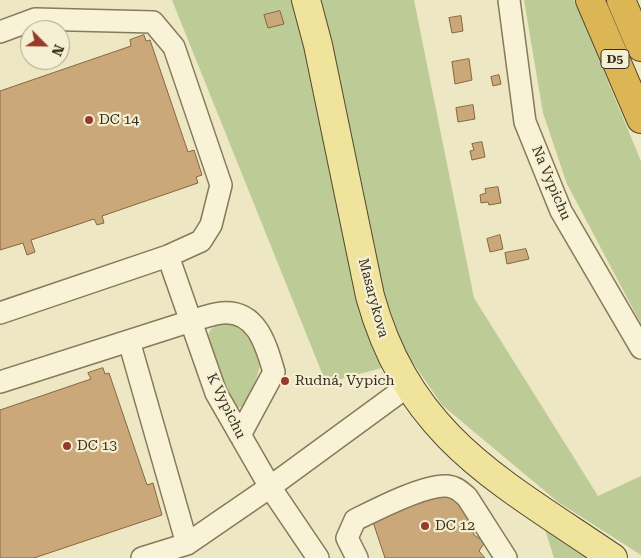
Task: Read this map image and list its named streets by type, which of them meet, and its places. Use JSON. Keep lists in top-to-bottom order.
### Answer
{
  "streets": {
    "highway": ["D5"],
    "main road": ["Masarykova"],
    "street": ["Na Vypichu", "K Vypichu"]
  },
  "places": [
    "DC 14",
    "Rudná, Vypich",
    "DC 13",
    "DC 12"
  ],
  "north": "bottom right"
}
